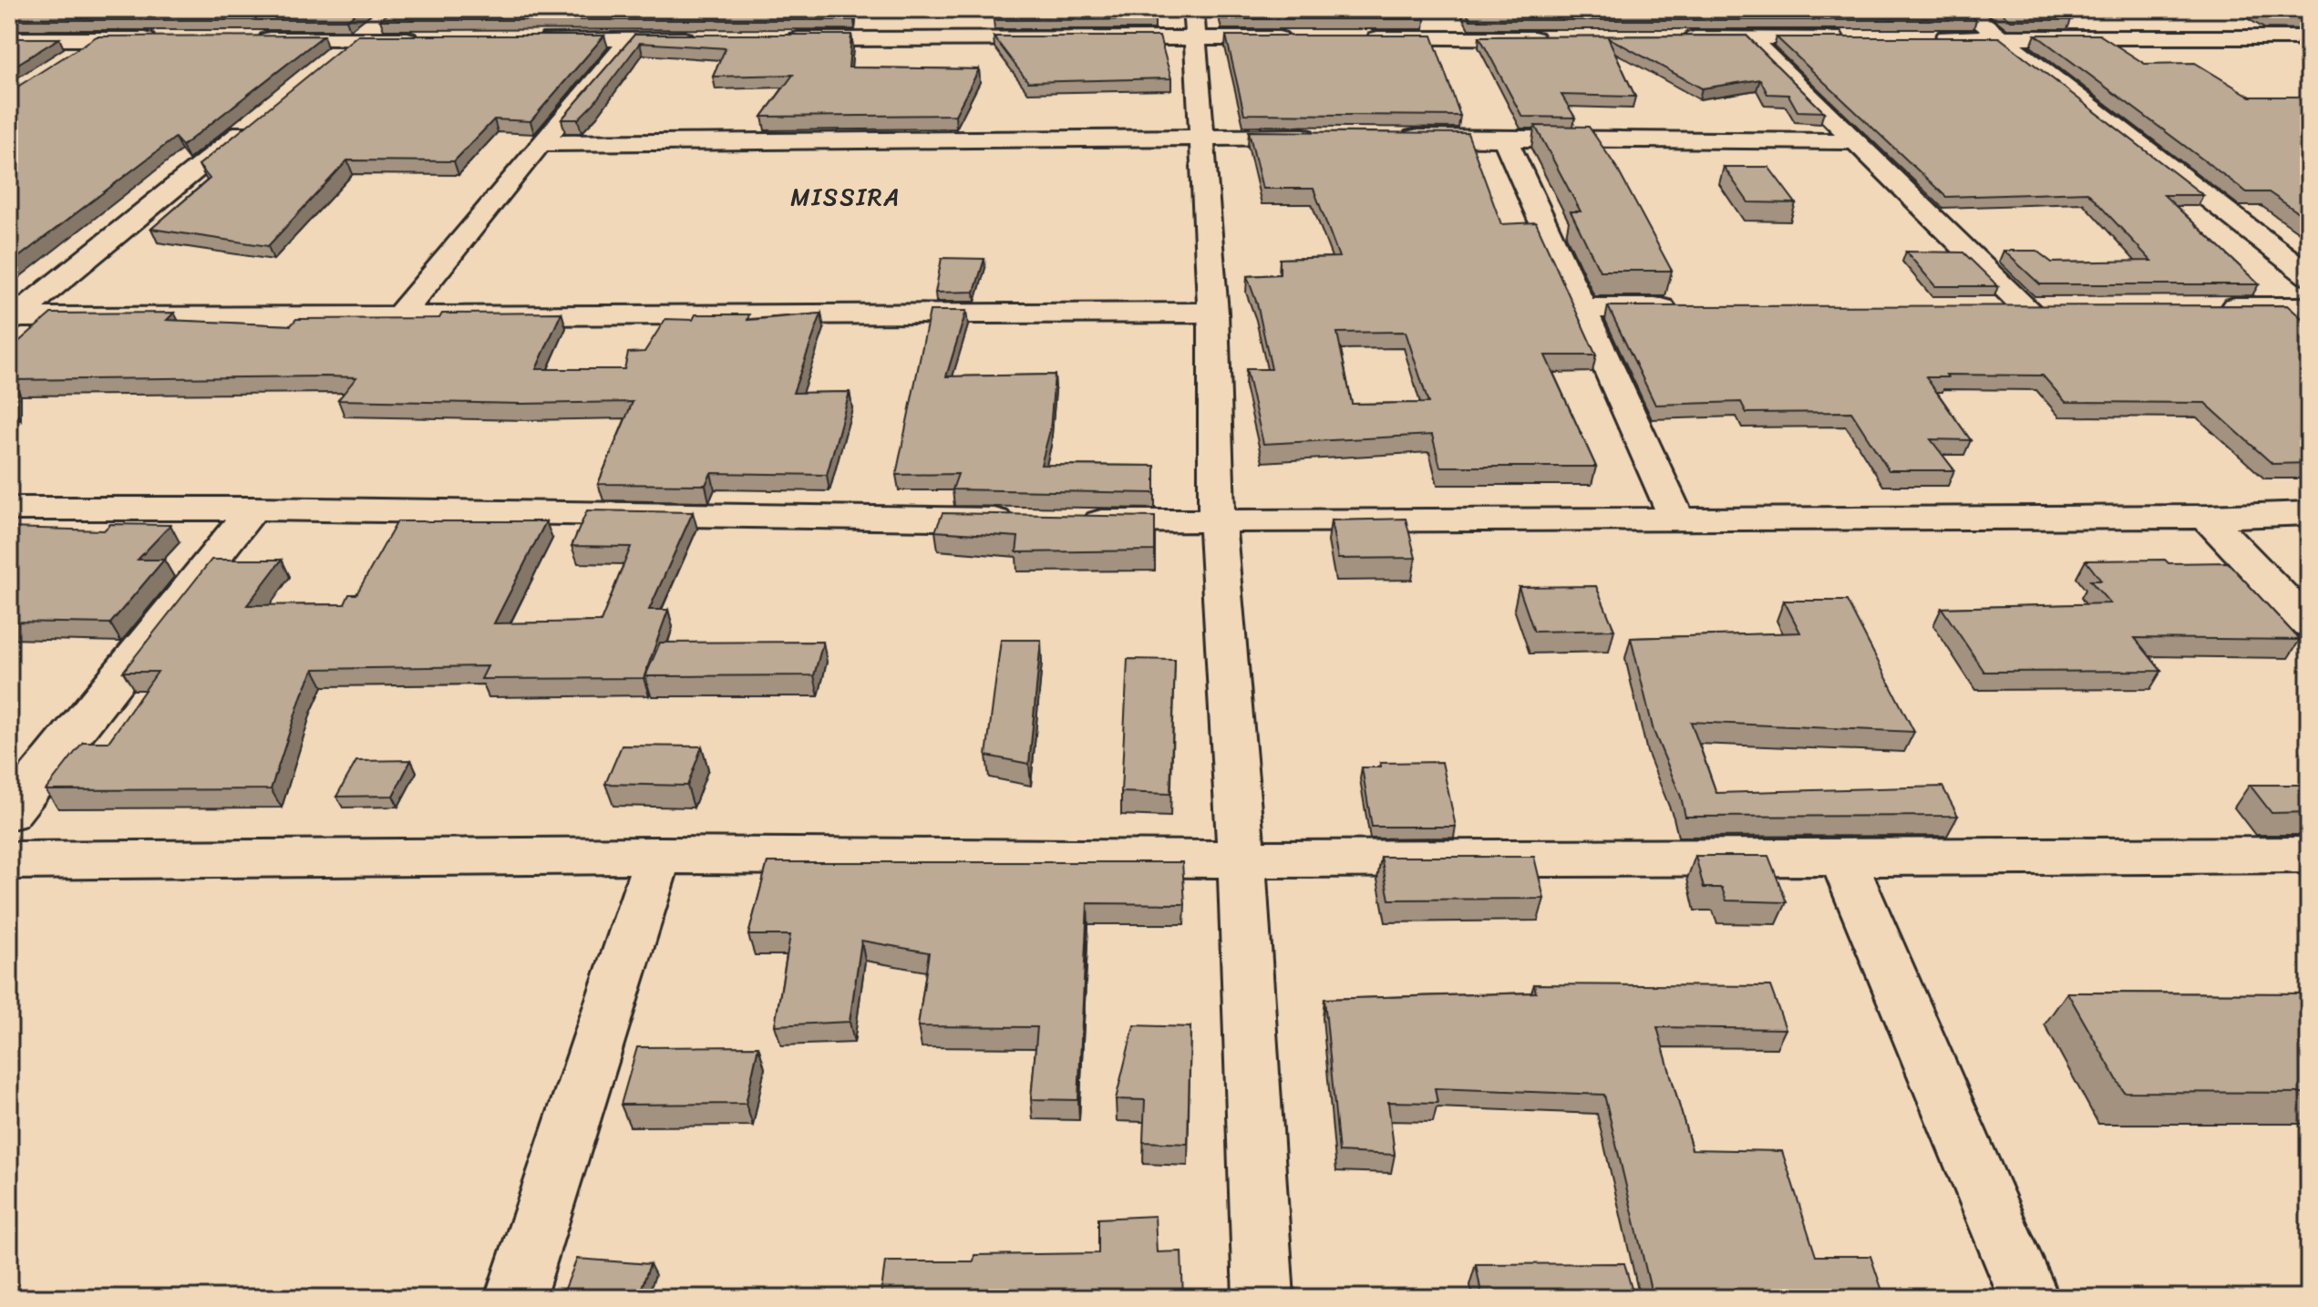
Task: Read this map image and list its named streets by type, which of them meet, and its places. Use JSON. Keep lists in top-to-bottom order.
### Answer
{
  "districts": ["MISSIRA"]
}
